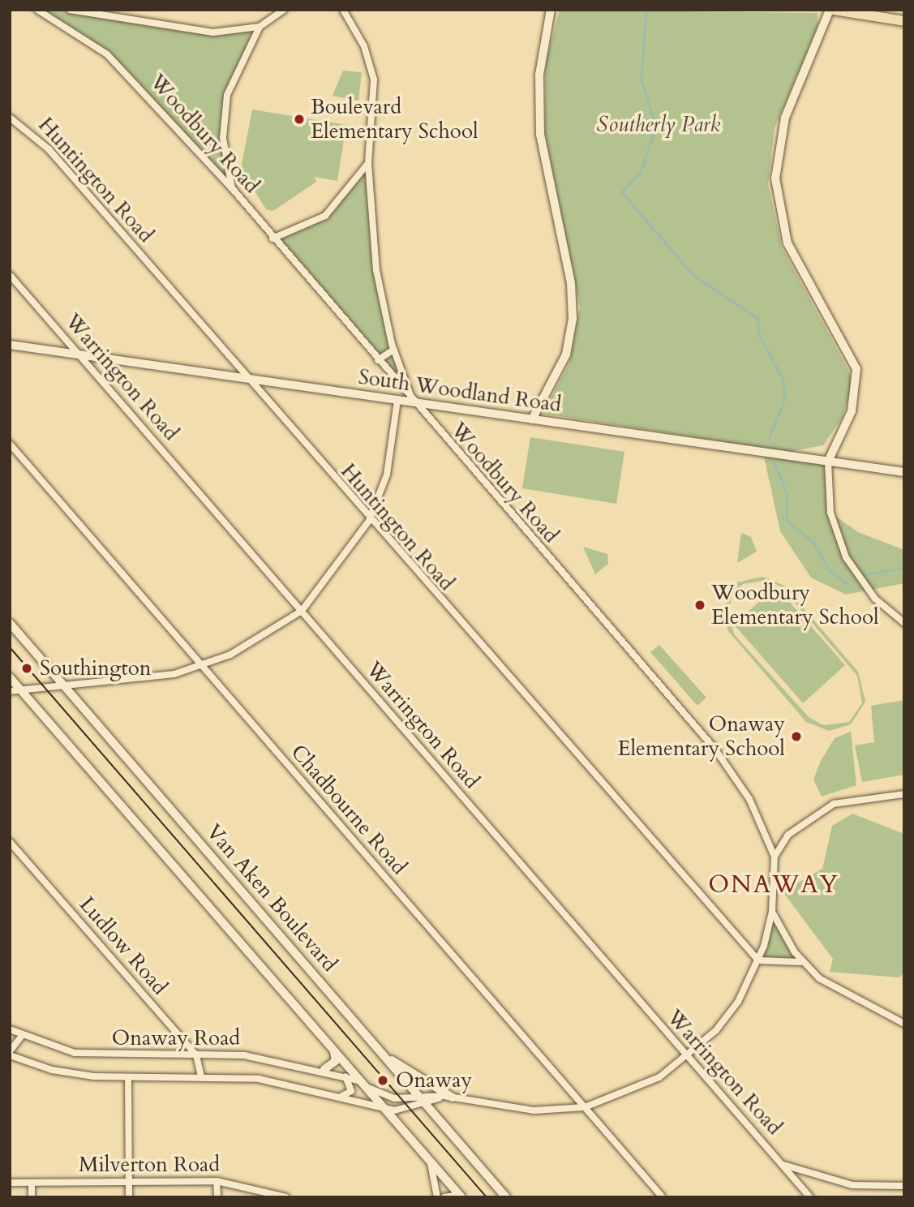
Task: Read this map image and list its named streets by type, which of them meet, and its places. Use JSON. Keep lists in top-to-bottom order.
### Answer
{
  "streets": {
    "street": [
      "Woodbury Road",
      "Huntington Road",
      "Warrington Road",
      "South Woodland Road",
      "Chadbourne Road",
      "Van Aken Boulevard",
      "Ludlow Road",
      "Onaway Road",
      "Milverton Road"
    ]
  },
  "crossings": [
    ["Woodbury Road", "South Woodland Road"],
    ["Huntington Road", "South Woodland Road"],
    ["Warrington Road", "South Woodland Road"],
    ["Van Aken Boulevard", "Onaway Road"],
    ["Ludlow Road", "Onaway Road"]
  ],
  "districts": ["ONAWAY"],
  "parks": ["Southerly Park"],
  "places": [
    "Boulevard Elementary School",
    "Woodbury Elementary School",
    "Southington",
    "Onaway Elementary School",
    "Onaway"
  ]
}
